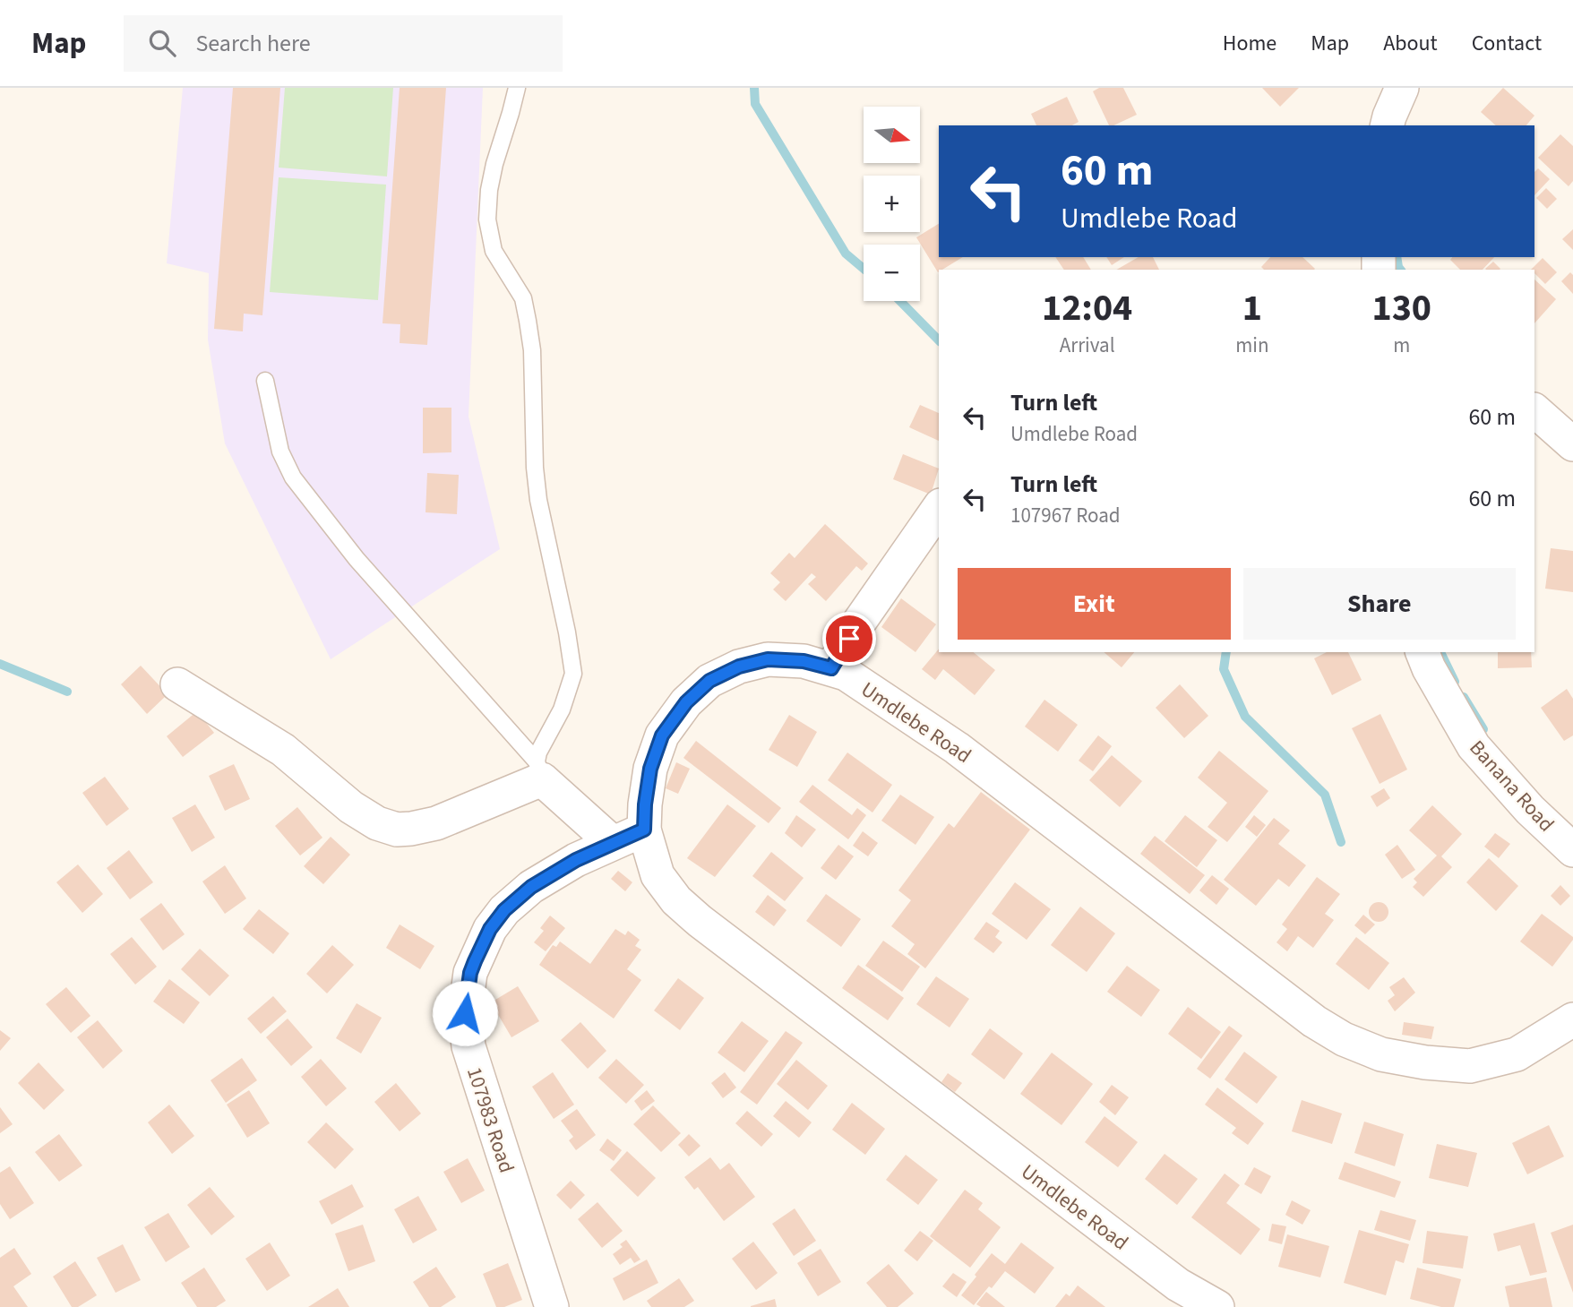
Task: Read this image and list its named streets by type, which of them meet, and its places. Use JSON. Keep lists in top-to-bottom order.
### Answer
{
  "streets": {
    "street": ["Umdlebe Road", "Banana Road", "107983 Road"]
  },
  "crossings": [
    ["Umdlebe Road", "107983 Road"]
  ],
  "north": "right",
  "page": {
    "header": "Map",
    "search": "Search here",
    "nav": [
      "Home",
      "Map",
      "About",
      "Contact"
    ],
    "map_buttons": ["+", "−"],
    "turn": ["60 m", "Umdlebe Road"],
    "eta": [
      "12:04",
      "Arrival",
      "1",
      "min",
      "130",
      "m"
    ],
    "list": [
      {
        "name": "Turn left",
        "note": "Umdlebe Road",
        "value": "60 m"
      },
      {
        "name": "Turn left",
        "note": "107967 Road",
        "value": "60 m"
      }
    ],
    "buttons": ["Exit", "Share"]
  }
}
